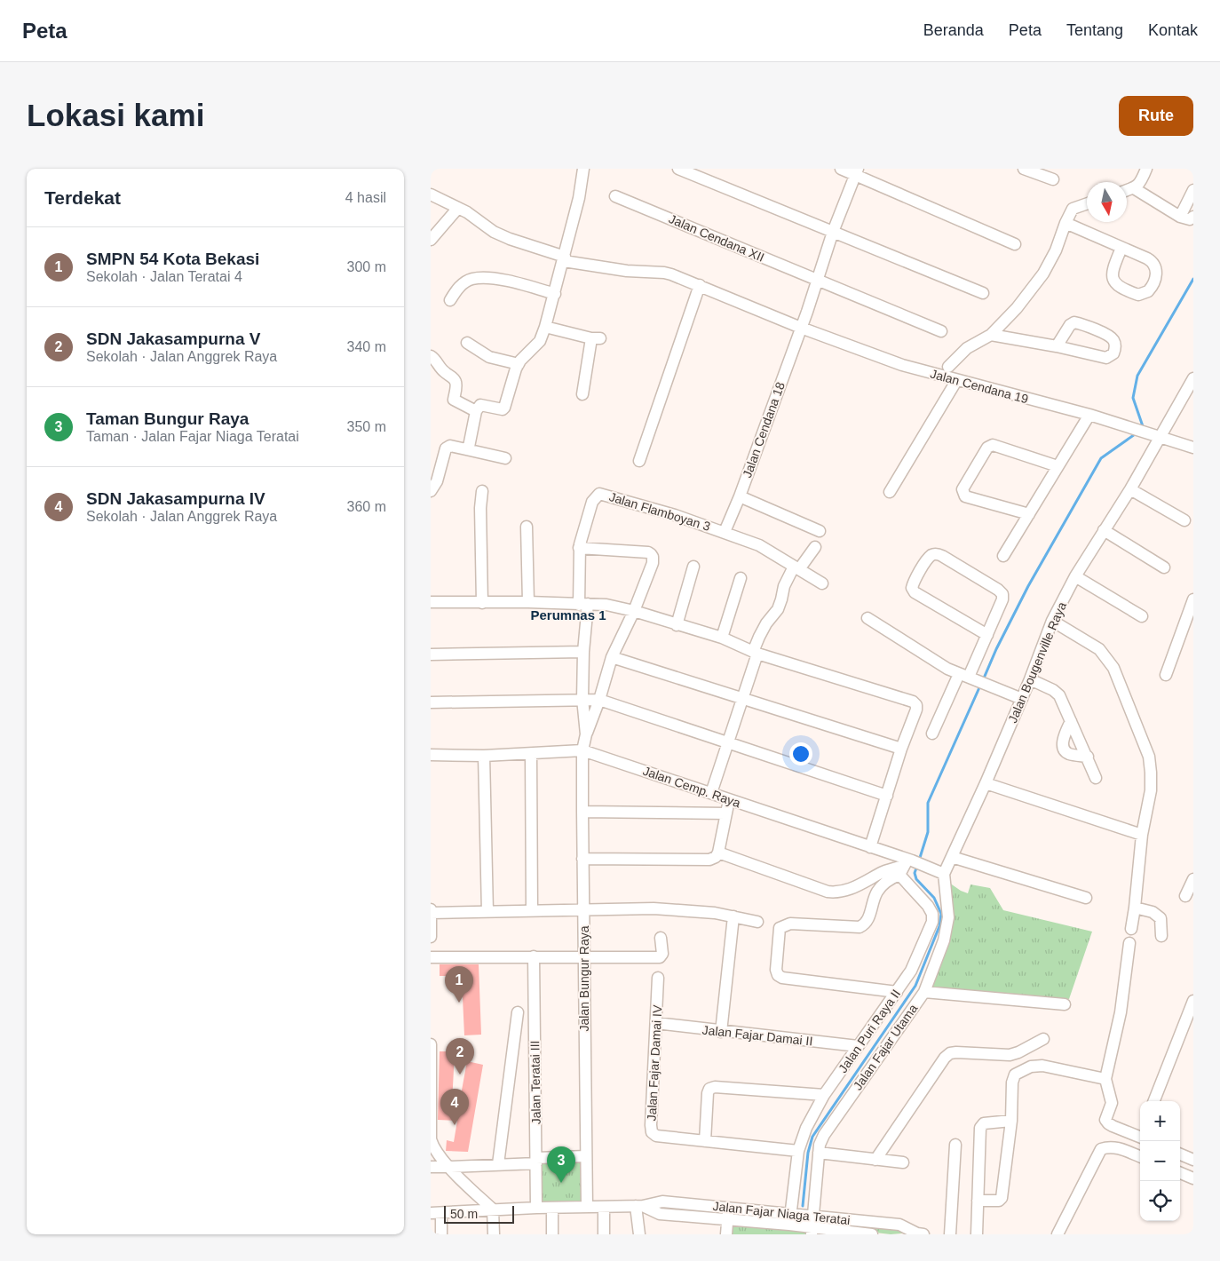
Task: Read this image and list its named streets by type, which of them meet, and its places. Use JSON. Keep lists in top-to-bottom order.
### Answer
{
  "streets": {
    "street": [
      "Jalan Cendana XII",
      "Jalan Cendana 19",
      "Jalan Cendana 18",
      "Jalan Flamboyan 3",
      "Jalan Bougenville Raya",
      "Jalan Cemp. Raya",
      "Jalan Bungur Raya",
      "Jalan Puri Raya II",
      "Jalan Fajar Damai II",
      "Jalan Fajar Utama",
      "Jalan Fajar Damai IV",
      "Jalan Teratai III",
      "Jalan Fajar Niaga Teratai"
    ]
  },
  "crossings": [
    ["Jalan Cendana XII", "Jalan Cendana 18"],
    ["Jalan Cendana 19", "Jalan Cendana 18"],
    ["Jalan Cendana 19", "Jalan Bougenville Raya"],
    ["Jalan Cendana 18", "Jalan Flamboyan 3"],
    ["Jalan Flamboyan 3", "Jalan Bungur Raya"],
    ["Jalan Bougenville Raya", "Jalan Cemp. Raya"],
    ["Jalan Bougenville Raya", "Jalan Fajar Utama"],
    ["Jalan Cemp. Raya", "Jalan Bungur Raya"],
    ["Jalan Cemp. Raya", "Jalan Puri Raya II"],
    ["Jalan Cemp. Raya", "Jalan Fajar Utama"],
    ["Jalan Bungur Raya", "Jalan Fajar Niaga Teratai"],
    ["Jalan Puri Raya II", "Jalan Fajar Damai II"],
    ["Jalan Puri Raya II", "Jalan Fajar Utama"],
    ["Jalan Puri Raya II", "Jalan Fajar Damai IV"],
    ["Jalan Puri Raya II", "Jalan Fajar Niaga Teratai"],
    ["Jalan Fajar Damai II", "Jalan Fajar Damai IV"],
    ["Jalan Fajar Utama", "Jalan Fajar Niaga Teratai"],
    ["Jalan Teratai III", "Jalan Fajar Niaga Teratai"]
  ],
  "districts": ["Perumnas 1"],
  "scale_bar": "50 m",
  "north": "bottom",
  "page": {
    "header": "Peta",
    "nav": [
      "Beranda",
      "Peta",
      "Tentang",
      "Kontak"
    ],
    "buttons": "Rute",
    "title": "Lokasi kami",
    "heading": ["Terdekat", "4 hasil"],
    "list": [
      {
        "mark": "1",
        "name": "SMPN 54 Kota Bekasi",
        "note": "Sekolah · Jalan Teratai 4",
        "value": "300 m"
      },
      {
        "mark": "2",
        "name": "SDN Jakasampurna V",
        "note": "Sekolah · Jalan Anggrek Raya",
        "value": "340 m"
      },
      {
        "mark": "3",
        "name": "Taman Bungur Raya",
        "note": "Taman · Jalan Fajar Niaga Teratai",
        "value": "350 m"
      },
      {
        "mark": "4",
        "name": "SDN Jakasampurna IV",
        "note": "Sekolah · Jalan Anggrek Raya",
        "value": "360 m"
      }
    ],
    "pins": [
      "1",
      "2",
      "4",
      "3"
    ],
    "map_buttons": ["+", "−"],
    "scale": "50 m"
  }
}
